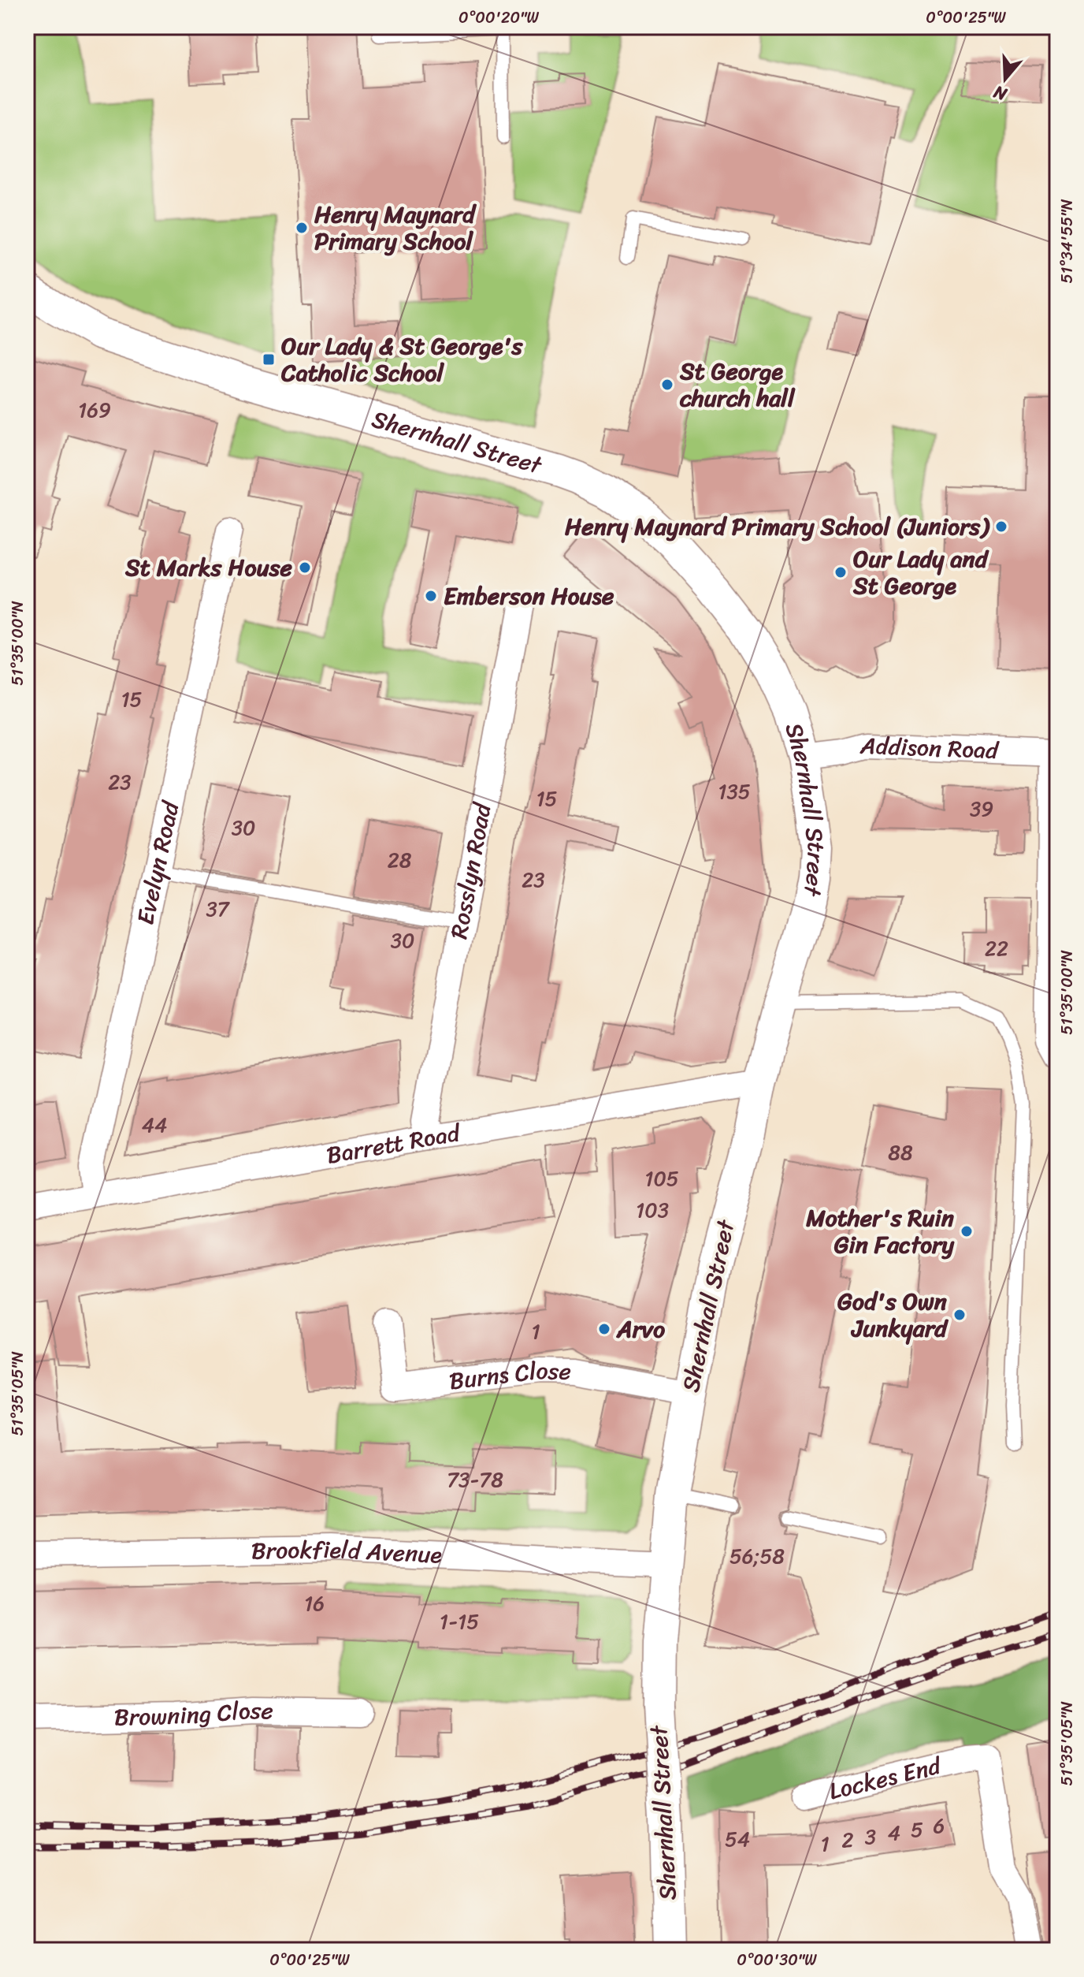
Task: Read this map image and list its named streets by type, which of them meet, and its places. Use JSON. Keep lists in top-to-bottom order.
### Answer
{
  "streets": {
    "street": [
      "Shernhall Street",
      "Addison Road",
      "Evelyn Road",
      "Rosslyn Road",
      "Barrett Road",
      "Burns Close",
      "Brookfield Avenue",
      "Browning Close",
      "Lockes End"
    ]
  },
  "crossings": [
    ["Shernhall Street", "Addison Road"],
    ["Shernhall Street", "Barrett Road"],
    ["Shernhall Street", "Burns Close"],
    ["Shernhall Street", "Brookfield Avenue"],
    ["Evelyn Road", "Barrett Road"],
    ["Rosslyn Road", "Barrett Road"]
  ],
  "places": {
    "other": [
      "Henry Maynard Primary School",
      "St George church hall",
      "Henry Maynard Primary School (Juniors)",
      "St Marks House",
      "Our Lady and St George",
      "Emberson House",
      "Mother's Ruin Gin Factory",
      "God's Own Junkyard",
      "Arvo"
    ],
    "transit": ["Our Lady & St George's Catholic School"]
  },
  "house_numbers": [
    "169",
    "15",
    "23",
    "135",
    "15",
    "39",
    "30",
    "28",
    "23",
    "37",
    "30",
    "22",
    "44",
    "88",
    "105",
    "103",
    "1",
    "73-78",
    "56;58",
    "16",
    "1-15",
    "6",
    "5",
    "4",
    "3",
    "54",
    "2",
    "1"
  ],
  "north": "bottom",
  "coordinates": [
    "0°00'20\"W",
    "0°00'25\"W",
    "51°34'55\"N",
    "51°35'00\"N",
    "51°35'05\"N",
    "0°00'30\"W"
  ]
}
